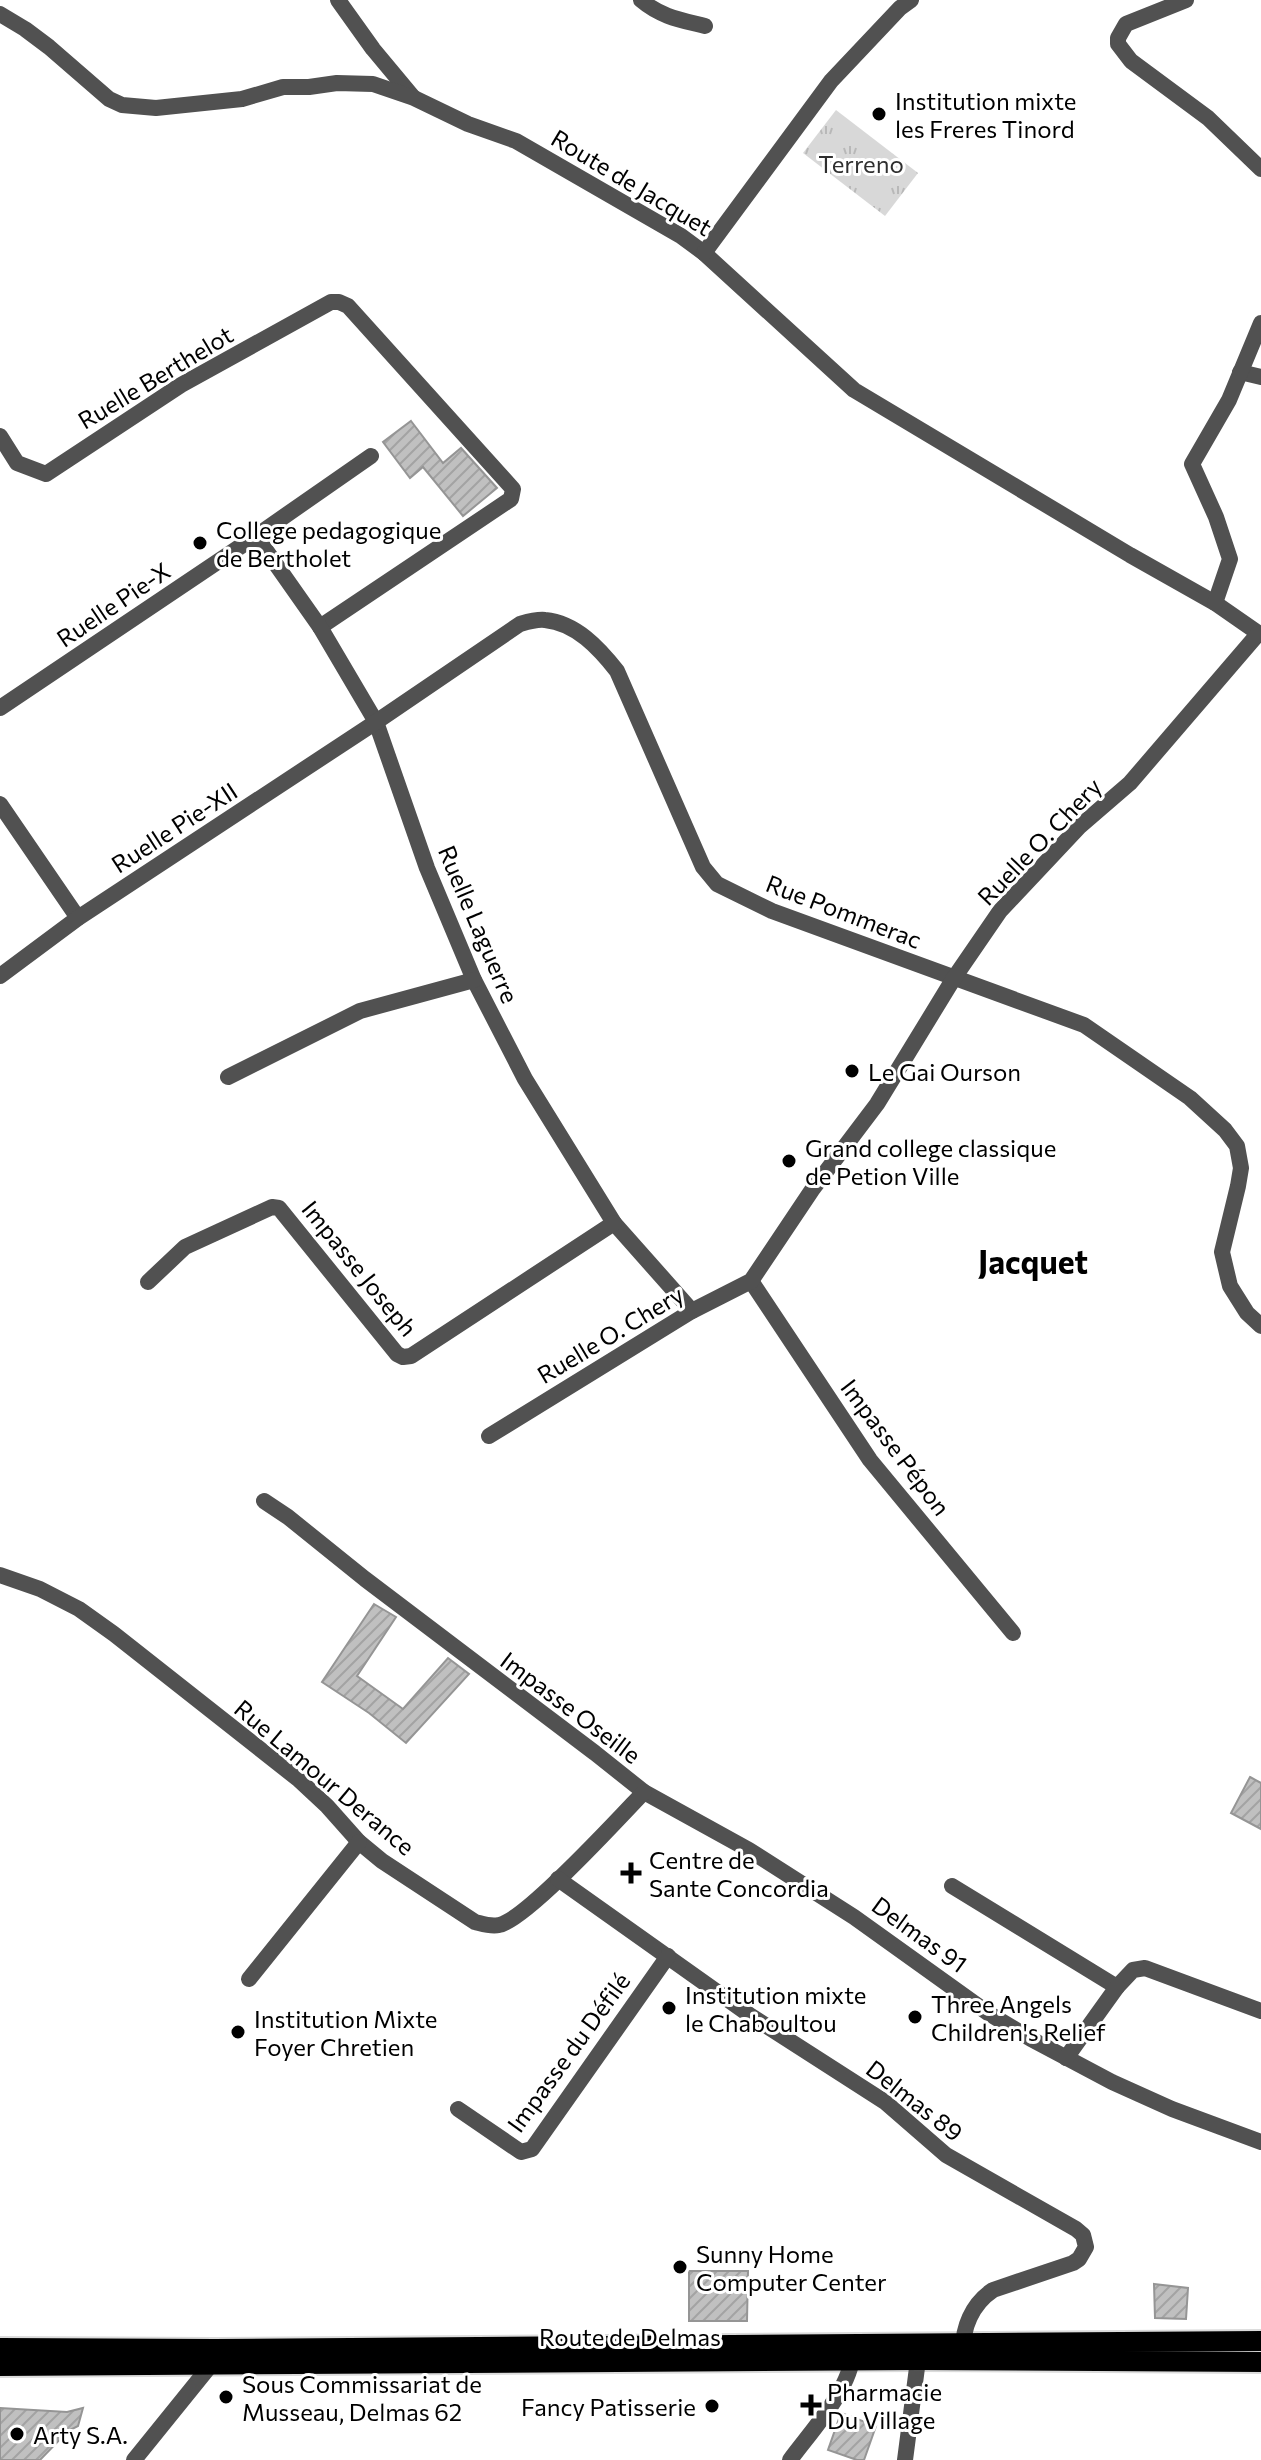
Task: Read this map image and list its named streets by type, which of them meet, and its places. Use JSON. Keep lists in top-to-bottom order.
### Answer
{
  "streets": {
    "main road": ["Route de Delmas"],
    "street": [
      "Route de Jacquet",
      "Ruelle Berthelot",
      "Ruelle Pie-X",
      "Ruelle Pie-XII",
      "Ruelle O. Chery",
      "Rue Pommerac",
      "Ruelle Laguerre",
      "Impasse Joseph",
      "Impasse Pépon",
      "Impasse Oseille",
      "Rue Lamour Derance",
      "Delmas 91",
      "Impasse du Défilé",
      "Delmas 89"
    ]
  },
  "crossings": [
    ["Route de Jacquet", "Ruelle O. Chery"],
    ["Ruelle Berthelot", "Ruelle Laguerre"],
    ["Ruelle Pie-X", "Ruelle Laguerre"],
    ["Ruelle Pie-XII", "Rue Pommerac"],
    ["Ruelle Pie-XII", "Ruelle Laguerre"],
    ["Ruelle O. Chery", "Rue Pommerac"],
    ["Ruelle O. Chery", "Ruelle Laguerre"],
    ["Ruelle O. Chery", "Impasse Pépon"],
    ["Rue Pommerac", "Ruelle Laguerre"],
    ["Ruelle Laguerre", "Impasse Joseph"],
    ["Impasse Oseille", "Rue Lamour Derance"],
    ["Impasse Oseille", "Delmas 91"],
    ["Rue Lamour Derance", "Delmas 91"],
    ["Rue Lamour Derance", "Delmas 89"],
    ["Impasse du Défilé", "Delmas 89"],
    ["Delmas 89", "Route de Delmas"]
  ],
  "districts": ["Jacquet"],
  "parks": ["Terreno"],
  "places": {
    "other": [
      "Institution mixte les Freres Tinord",
      "College pedagogique de Bertholet",
      "Le Gai Ourson",
      "Grand college classique de Petion Ville",
      "Institution mixte le Chaboultou",
      "Three Angels Children's Relief",
      "Institution Mixte Foyer Chretien",
      "Sunny Home Computer Center",
      "Sous Commissariat de Musseau, Delmas 62",
      "Fancy Patisserie",
      "Arty S.A."
    ],
    "health": ["Centre de Sante Concordia", "Pharmacie Du Village"]
  }
}
